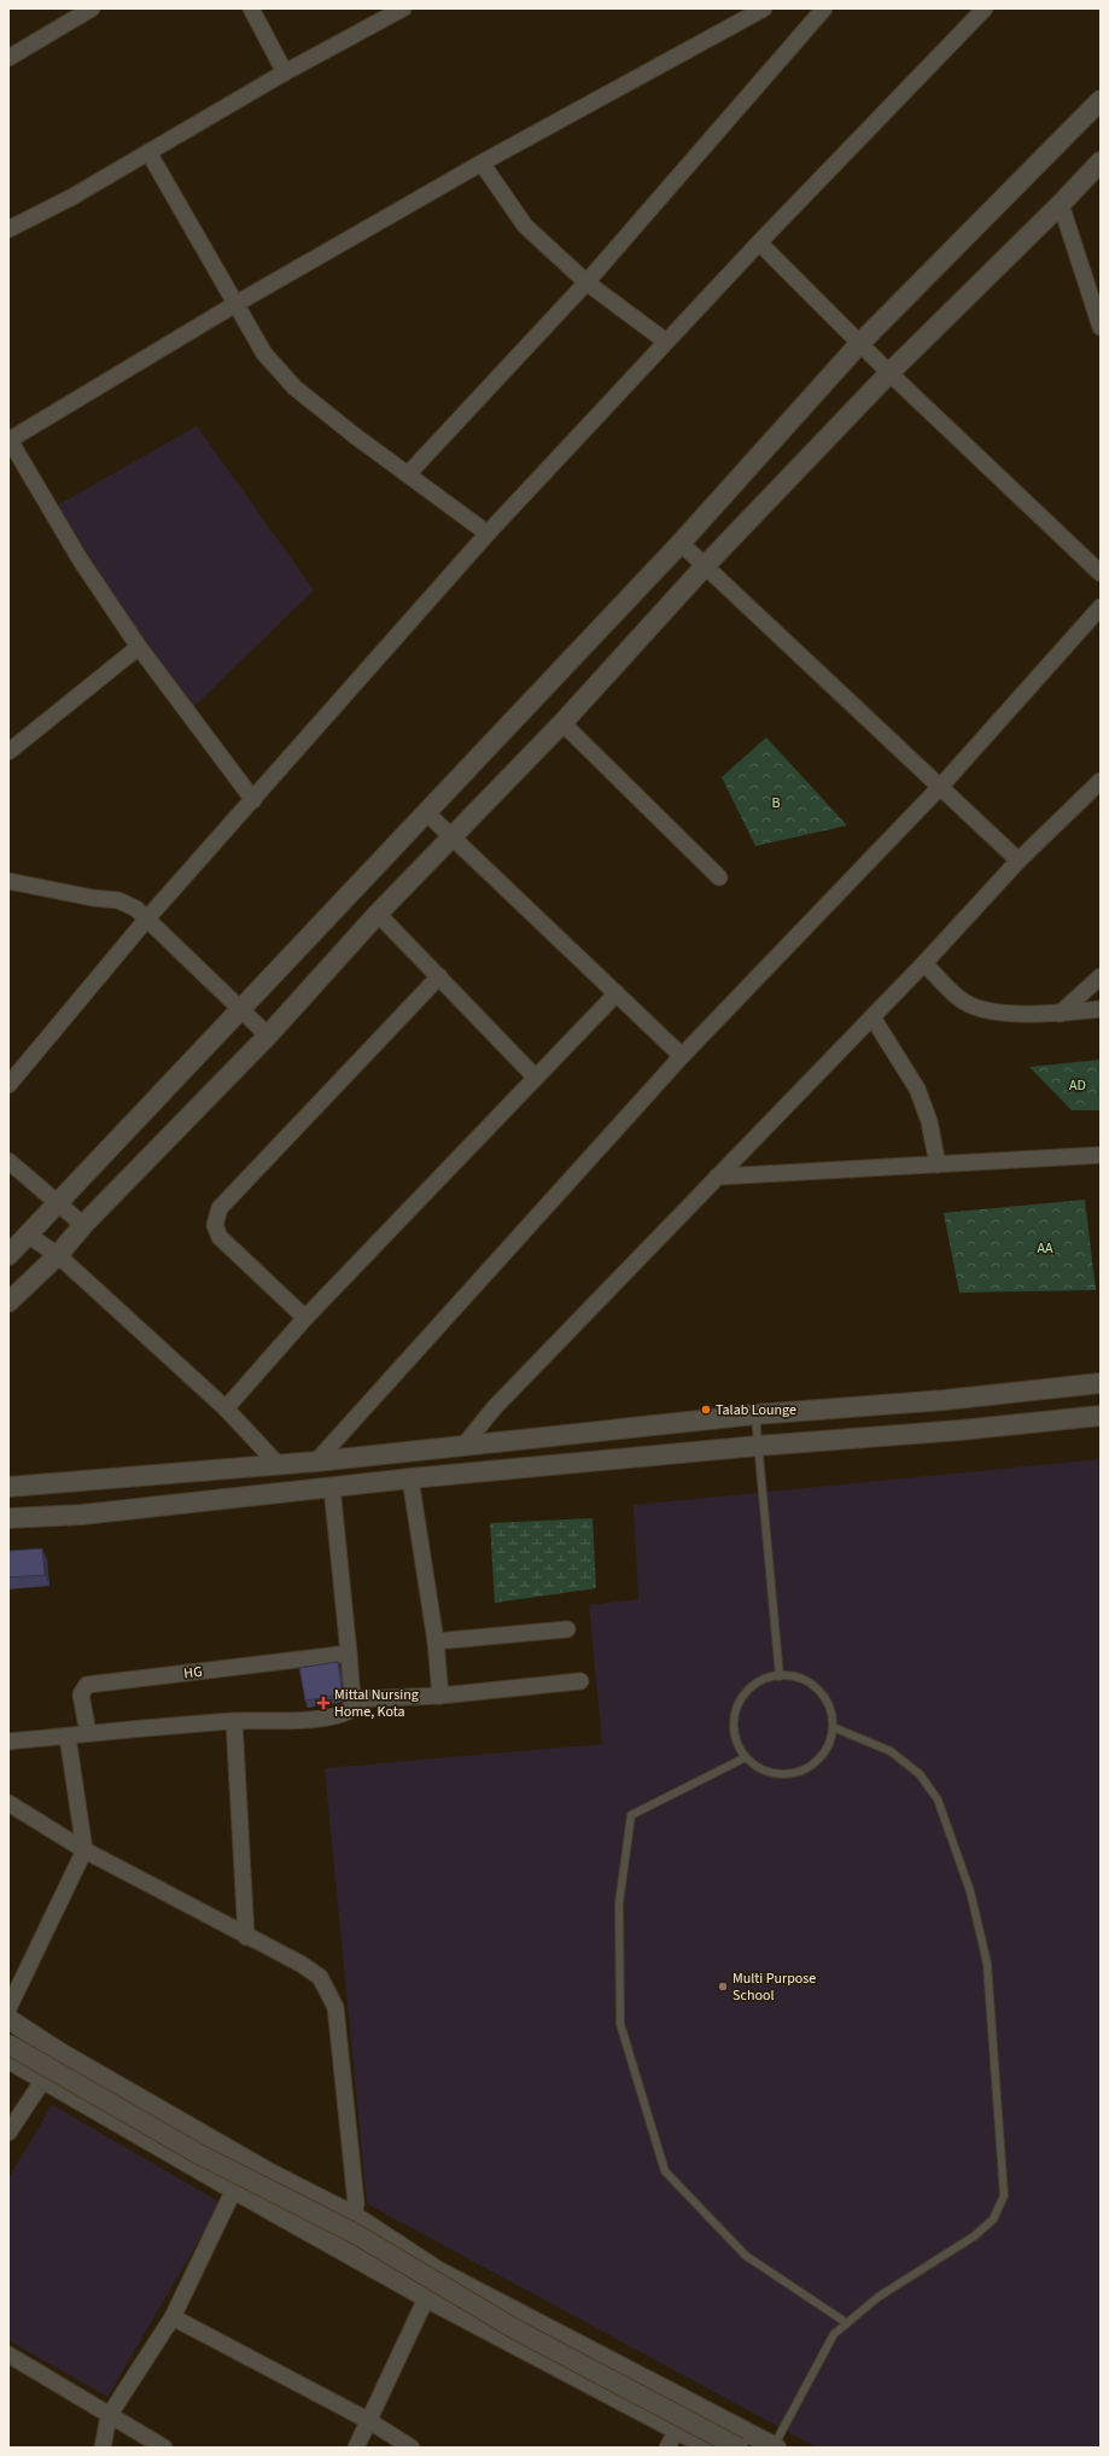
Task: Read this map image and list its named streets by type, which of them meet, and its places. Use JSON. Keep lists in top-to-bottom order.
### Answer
{
  "streets": {
    "street": ["HG"]
  },
  "parks": ["B", "AD", "AA"],
  "places": {
    "other": ["Talab Lounge", "Multi Purpose School"],
    "health": ["Mittal Nursing Home, Kota"]
  }
}
